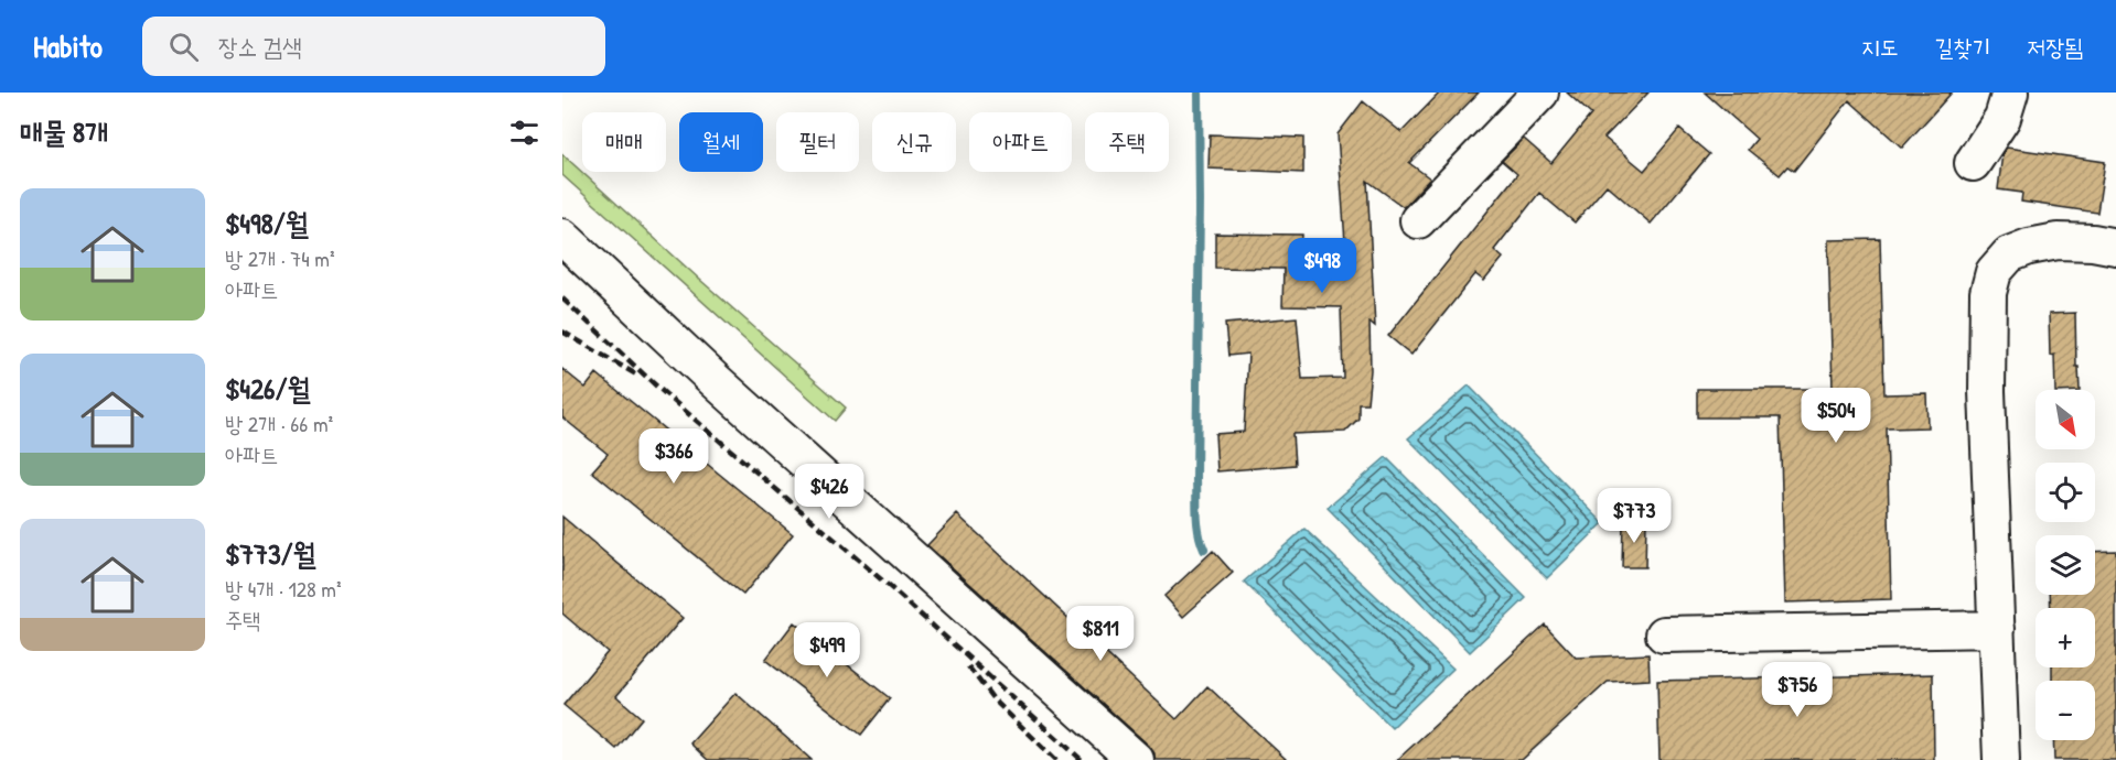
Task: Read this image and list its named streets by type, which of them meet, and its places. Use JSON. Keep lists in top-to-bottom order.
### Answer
{
  "north": "bottom right",
  "page": {
    "header": "Habito",
    "search": "장소 검색",
    "nav": ["지도", "길찾기", "저장됨"],
    "heading": "매물 8개",
    "chip": [
      "매매",
      "월세",
      "필터",
      "신규",
      "아파트",
      "주택"
    ],
    "list": [
      {
        "name": "$498/월",
        "note": "방 2개 · 74 m² · 아파트"
      },
      {
        "name": "$426/월",
        "note": "방 2개 · 66 m² · 아파트"
      },
      {
        "name": "$773/월",
        "note": "방 4개 · 128 m² · 주택"
      }
    ],
    "price": [
      "$498",
      "$504",
      "$366",
      "$426",
      "$773",
      "$811",
      "$499",
      "$756"
    ],
    "map_buttons": ["+", "−"]
  }
}
